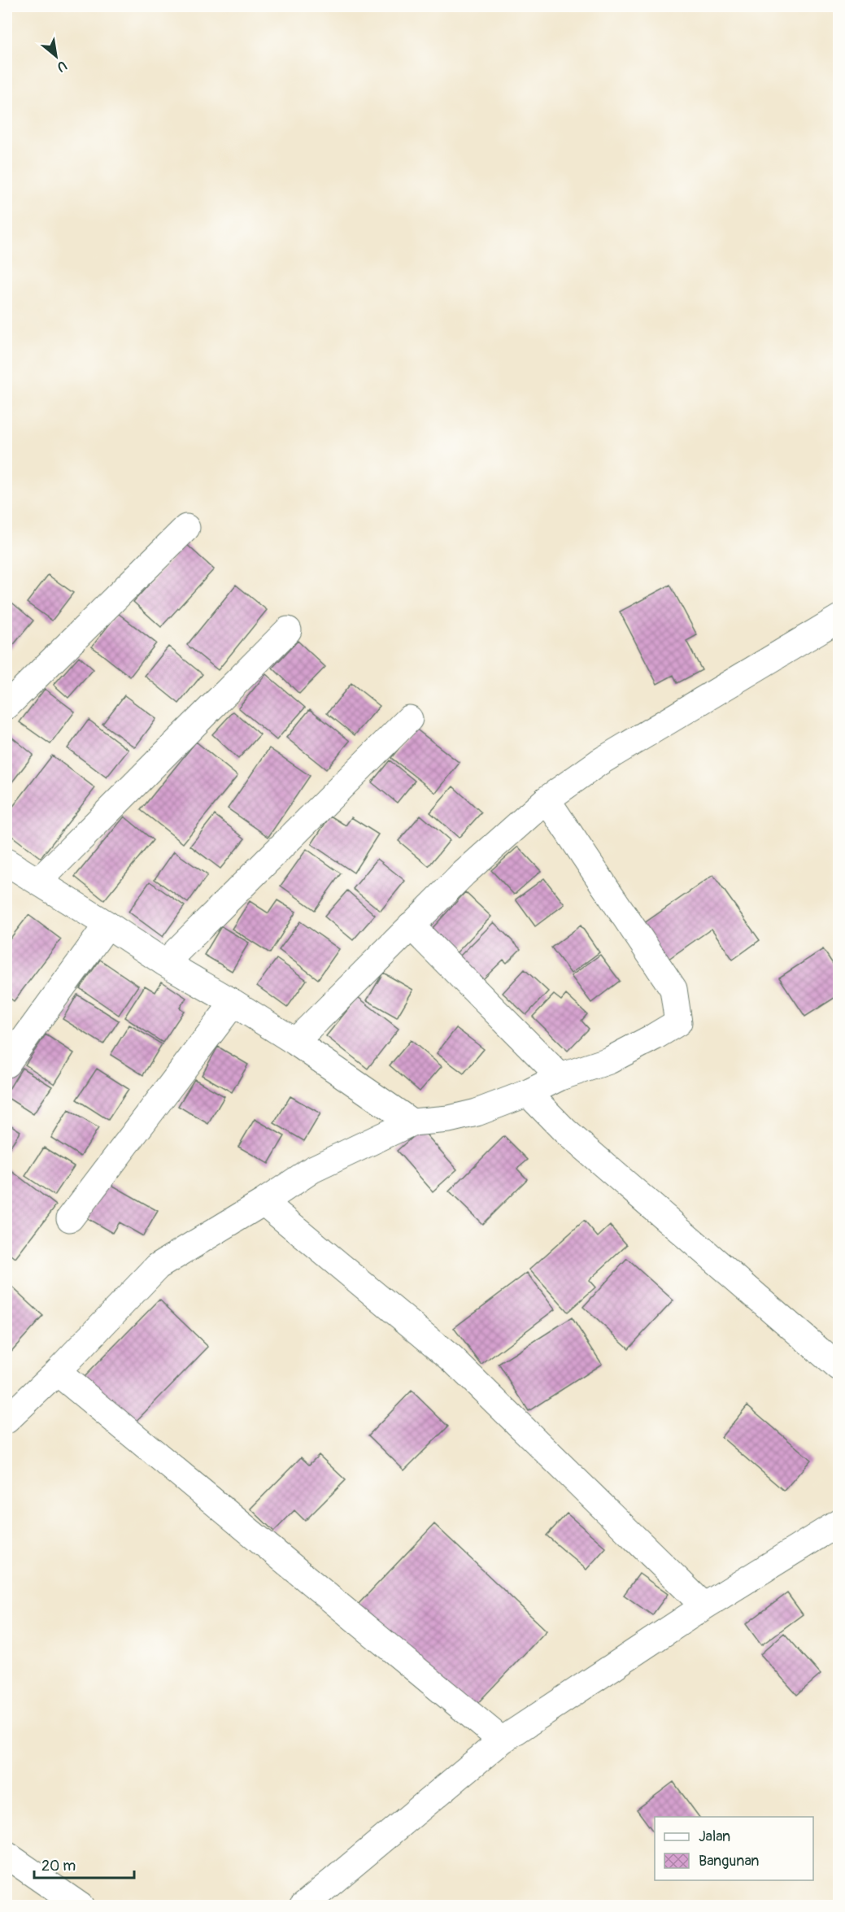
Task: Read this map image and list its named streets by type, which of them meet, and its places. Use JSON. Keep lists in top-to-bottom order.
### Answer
{
  "legend": ["Jalan", "Bangunan"],
  "scale_bar": "20 m",
  "north": "bottom right"
}
